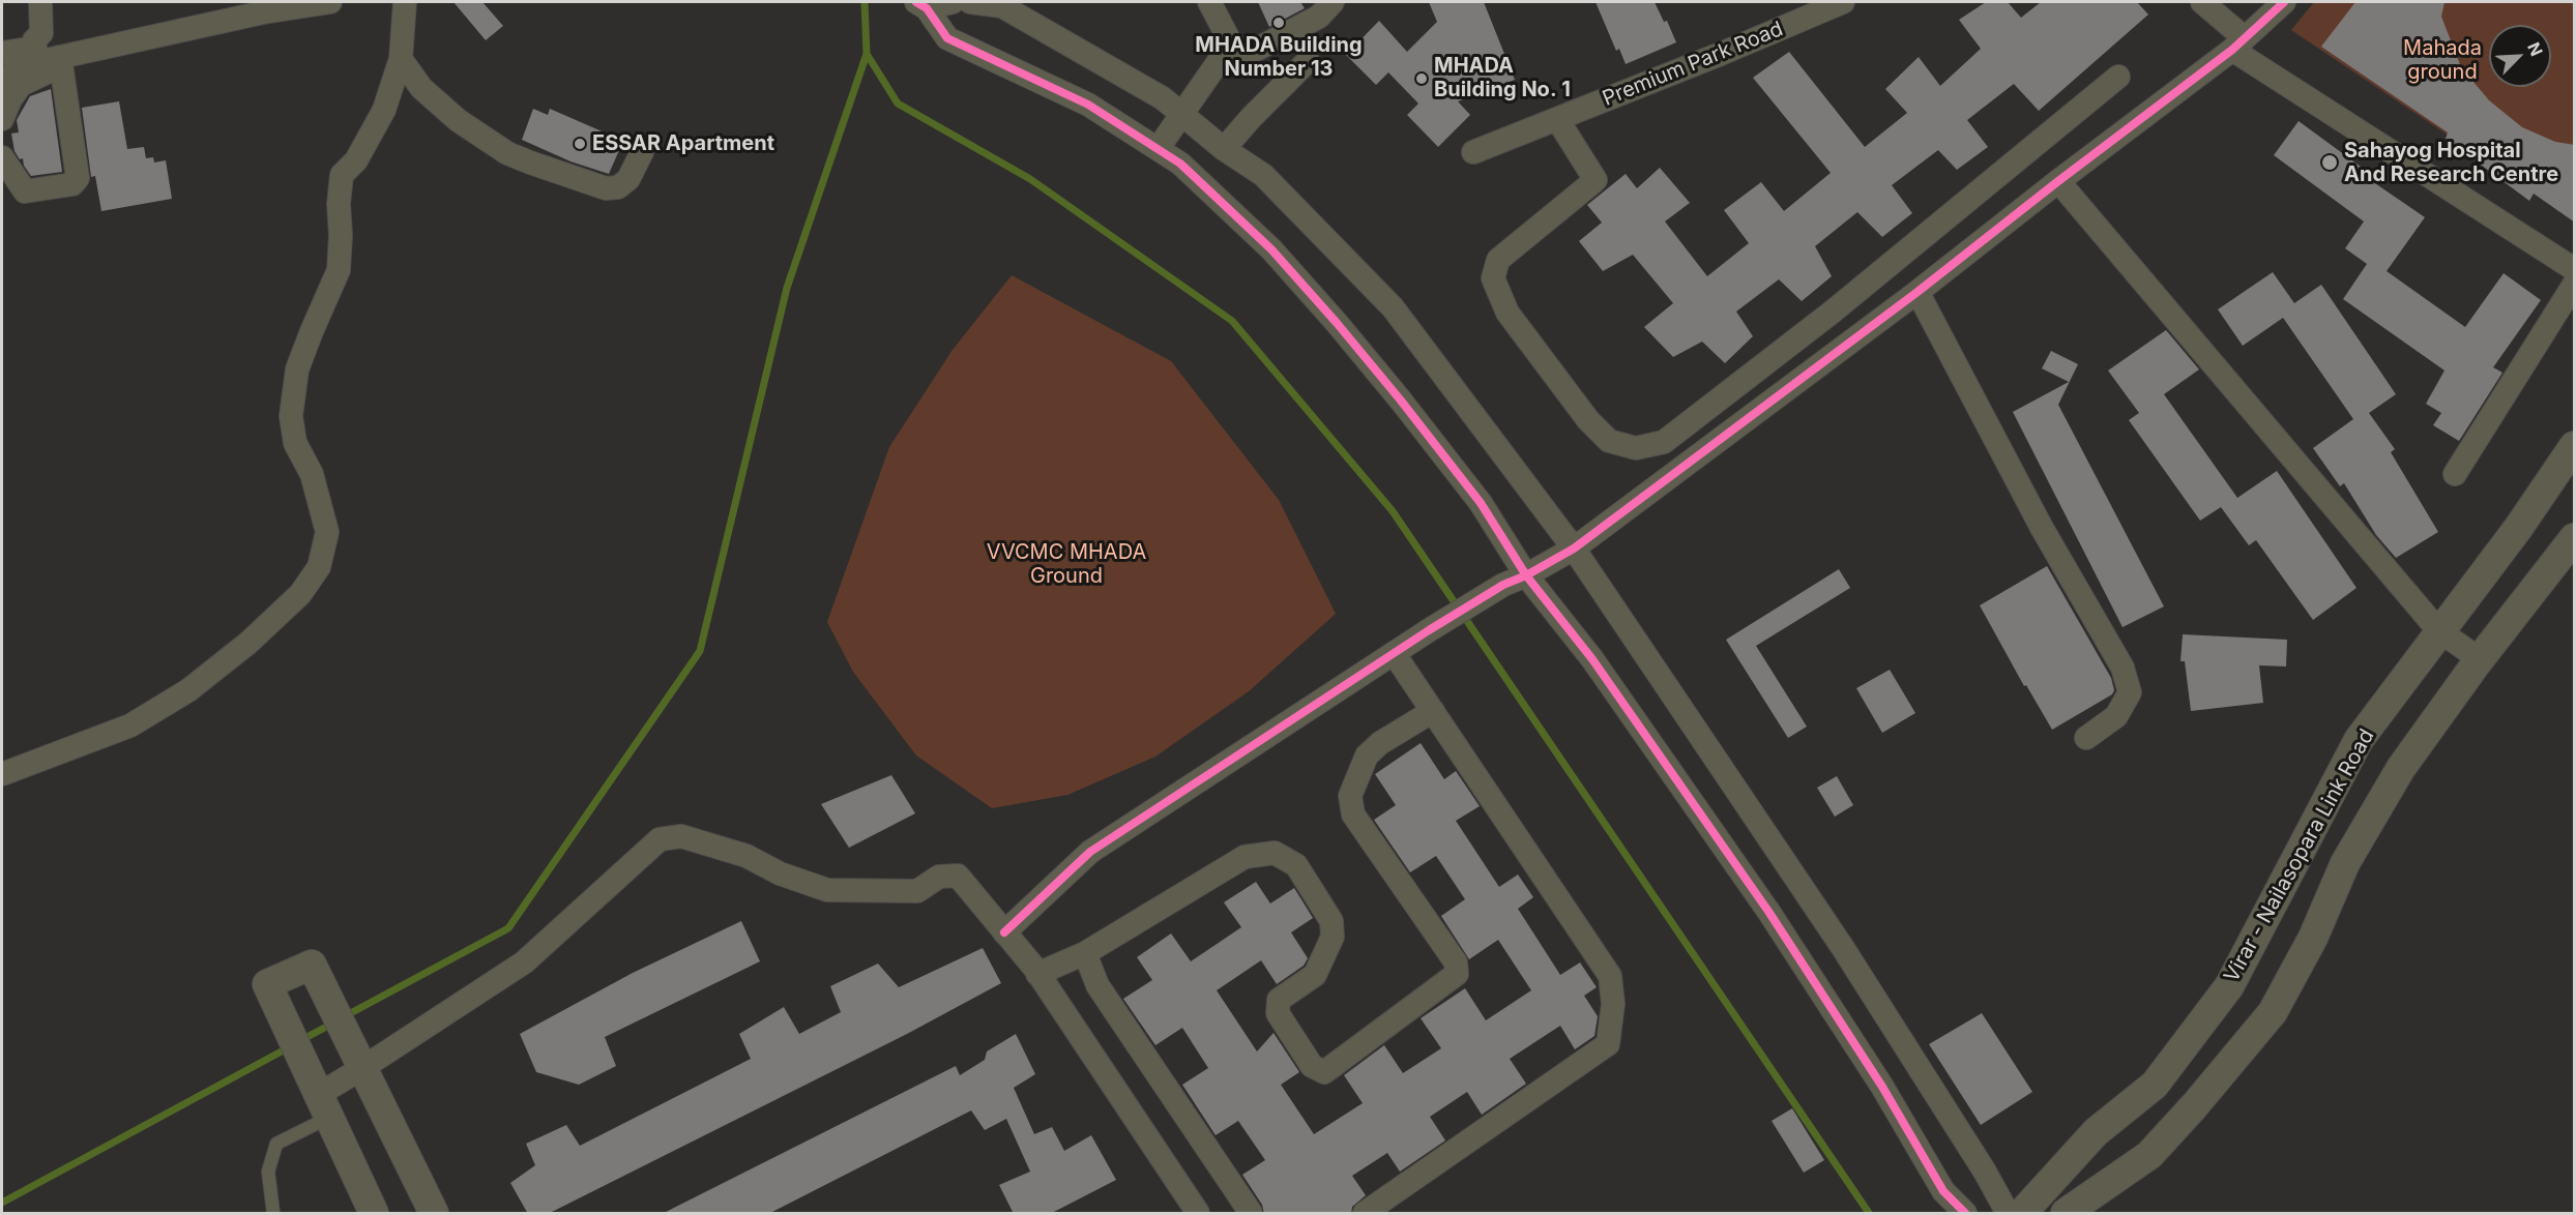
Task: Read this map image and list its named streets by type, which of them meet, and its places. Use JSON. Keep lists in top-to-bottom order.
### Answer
{
  "streets": {
    "street": ["Premium Park Road", "Virar - Nailasopara Link Road"]
  },
  "parks": ["Mahada ground", "VVCMC MHADA Ground"],
  "places": [
    "MHADA Building Number 13",
    "MHADA Building No. 1",
    "ESSAR Apartment",
    "Sahayog Hospital And Research Centre"
  ],
  "north": "top right"
}
